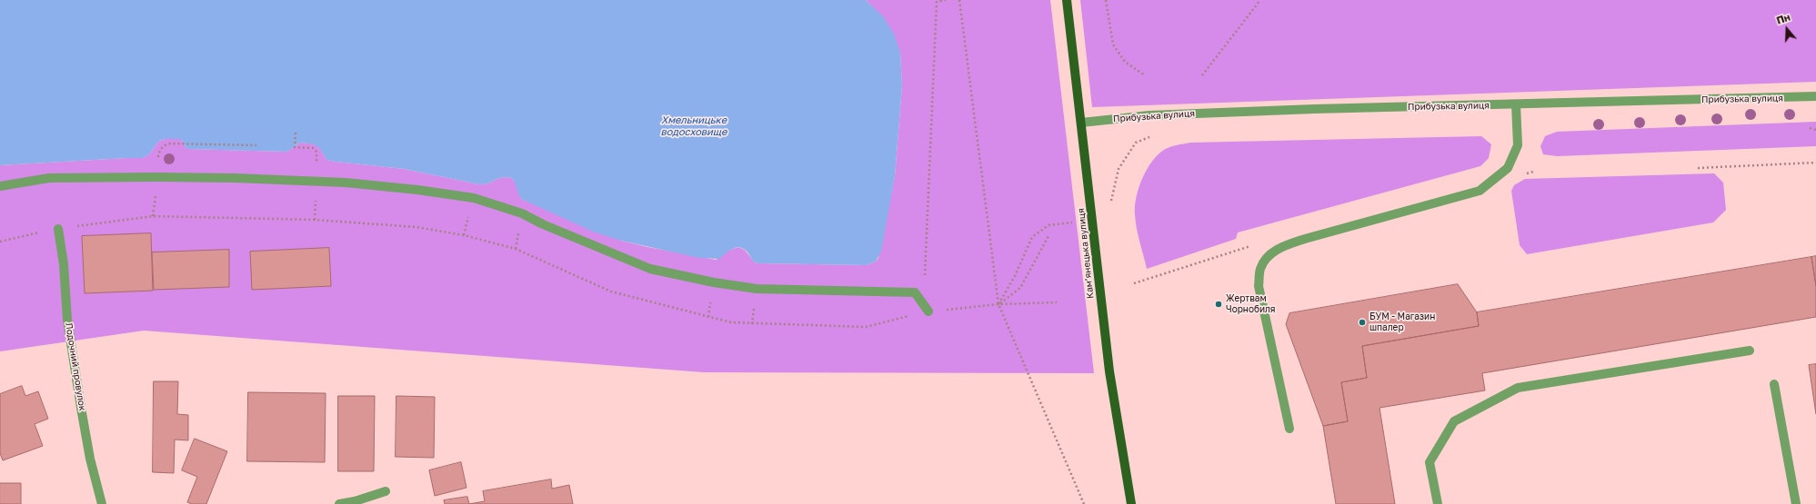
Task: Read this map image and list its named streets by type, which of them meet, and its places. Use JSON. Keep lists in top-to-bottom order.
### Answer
{
  "streets": {
    "main road": ["Камʼянецька вулиця"],
    "street": ["Прибузька вулиця", "Лодочний провулок"]
  },
  "crossings": [
    ["Прибузька вулиця", "Камʼянецька вулиця"]
  ],
  "water": ["Хмельницьке водосховище"],
  "places": ["Жертвам Чорнобиля", "БУМ - Магазин шпалер"],
  "north": "top"
}
